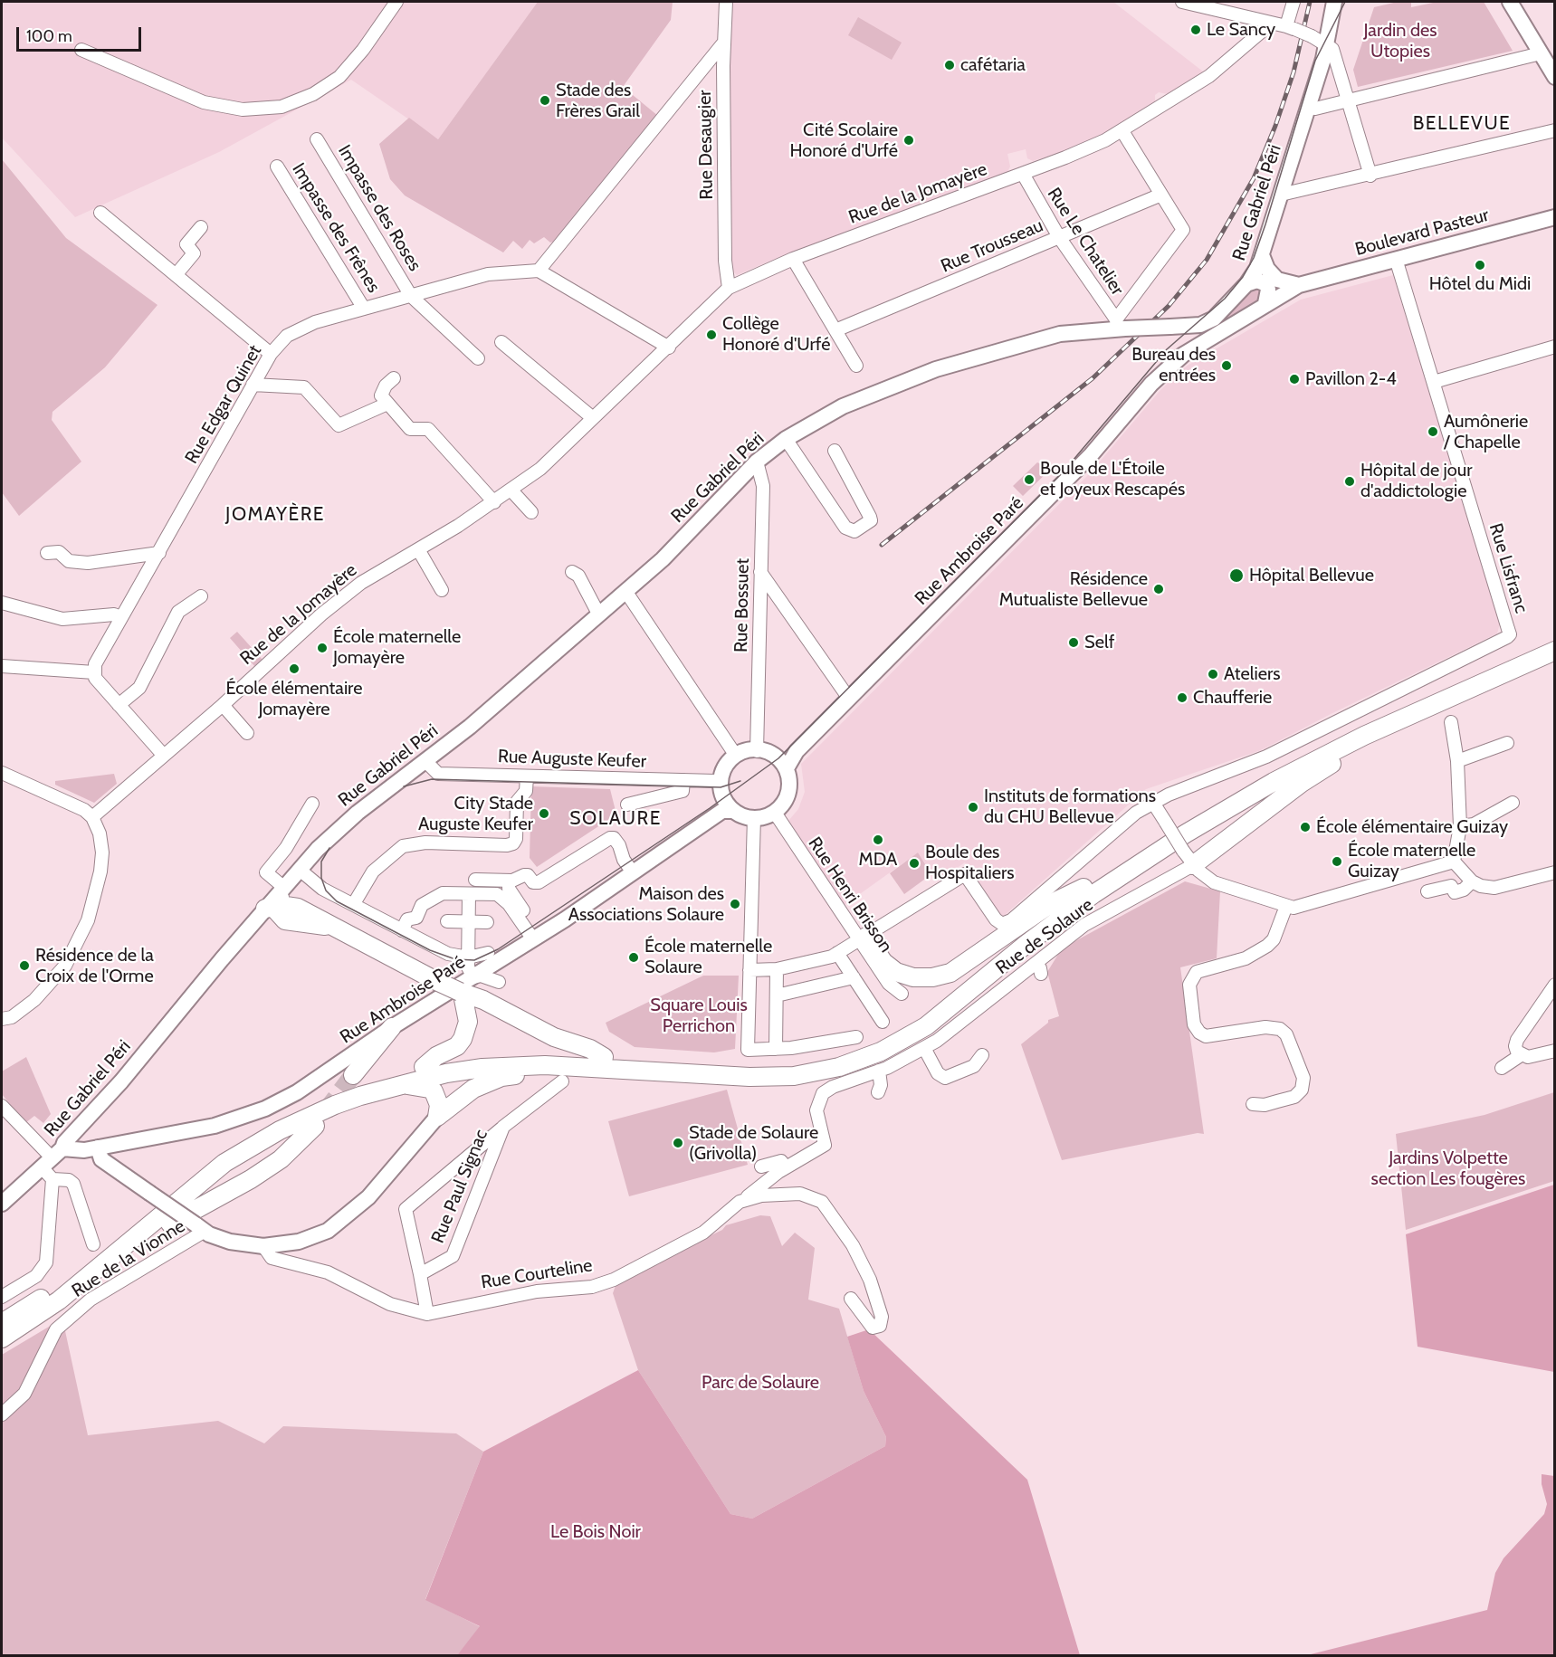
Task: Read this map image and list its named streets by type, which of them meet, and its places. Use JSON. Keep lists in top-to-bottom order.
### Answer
{
  "streets": {
    "main road": [
      "Rue Gabriel Péri",
      "Boulevard Pasteur",
      "Rue Ambroise Paré",
      "Rue Courteline"
    ],
    "street": [
      "Rue Desaugier",
      "Rue de la Jomayère",
      "Impasse des Roses",
      "Impasse des Frênes",
      "Rue Le Chatelier",
      "Rue Trousseau",
      "Rue Edgar Quinet",
      "Rue Lisfranc",
      "Rue Bossuet",
      "Rue Auguste Keufer",
      "Rue Henri Brisson",
      "Rue de Solaure",
      "Rue Paul Signac",
      "Rue de la Vionne"
    ]
  },
  "crossings": [
    ["Rue Desaugier", "Rue de la Jomayère"],
    ["Rue de la Jomayère", "Rue Le Chatelier"],
    ["Rue Gabriel Péri", "Rue Le Chatelier"],
    ["Rue Gabriel Péri", "Rue Ambroise Paré"],
    ["Rue Gabriel Péri", "Rue Bossuet"],
    ["Rue Gabriel Péri", "Rue Auguste Keufer"],
    ["Impasse des Roses", "Rue Edgar Quinet"],
    ["Impasse des Frênes", "Rue Edgar Quinet"],
    ["Boulevard Pasteur", "Rue Ambroise Paré"],
    ["Boulevard Pasteur", "Rue Lisfranc"],
    ["Rue Le Chatelier", "Rue Trousseau"],
    ["Rue Ambroise Paré", "Rue Bossuet"],
    ["Rue Ambroise Paré", "Rue Auguste Keufer"],
    ["Rue Ambroise Paré", "Rue Henri Brisson"],
    ["Rue Ambroise Paré", "Rue Courteline"],
    ["Rue Bossuet", "Rue Auguste Keufer"],
    ["Rue Bossuet", "Rue Henri Brisson"],
    ["Rue Auguste Keufer", "Rue Henri Brisson"],
    ["Rue de Solaure", "Rue Courteline"],
    ["Rue Paul Signac", "Rue Courteline"],
    ["Rue de la Vionne", "Rue Courteline"]
  ],
  "districts": ["BELLEVUE", "JOMAYÈRE", "SOLAURE"],
  "parks": [
    "Jardin des Utopies",
    "Square Louis Perrichon",
    "Jardins Volpette section Les fougères",
    "Parc de Solaure",
    "Le Bois Noir"
  ],
  "places": [
    "Le Sancy",
    "cafétaria",
    "Stade des Frères Grail",
    "Cité Scolaire Honoré d'Urfé",
    "Hôtel du Midi",
    "Collège Honoré d'Urfé",
    "Bureau des entrées",
    "Pavillon 2-4",
    "Aumônerie / Chapelle",
    "Boule de L'Étoile et Joyeux Rescapés",
    "Hôpital de jour d'addictologie",
    "Hôpital Bellevue",
    "Résidence Mutualiste Bellevue",
    "Self",
    "École maternelle Jomayère",
    "École élémentaire Jomayère",
    "Ateliers",
    "Chaufferie",
    "Instituts de formations du CHU Bellevue",
    "City Stade Auguste Keufer",
    "École élémentaire Guizay",
    "MDA",
    "École maternelle Guizay",
    "Boule des Hospitaliers",
    "Maison des Associations Solaure",
    "École maternelle Solaure",
    "Résidence de la Croix de l'Orme",
    "Stade de Solaure (Grivolla)"
  ],
  "scale_bar": "100 m"
}
